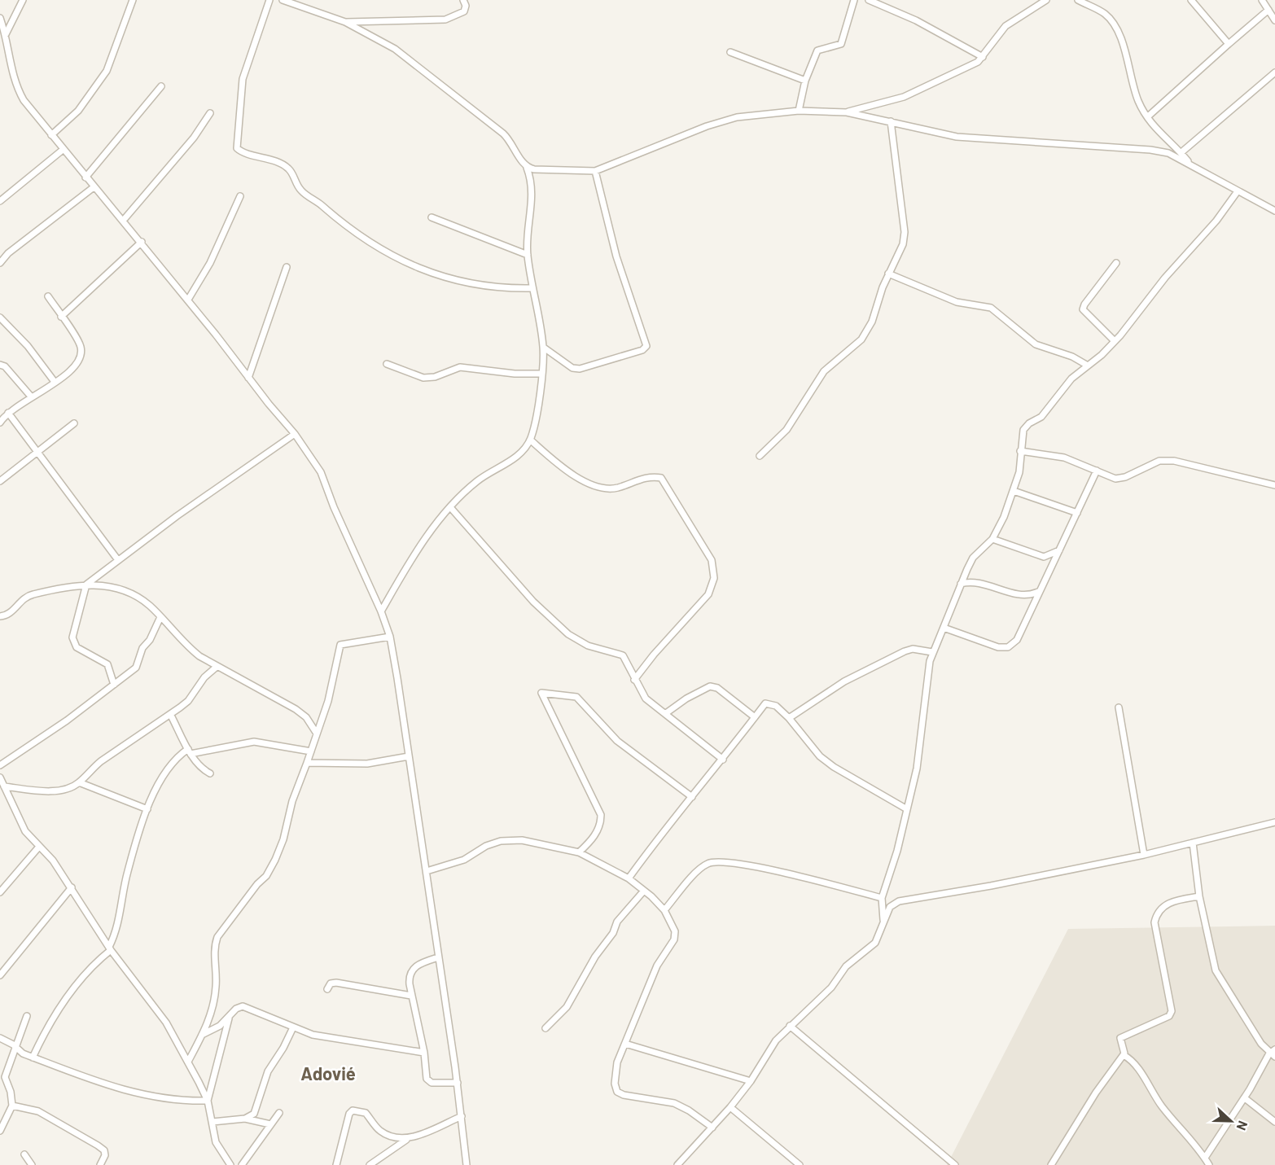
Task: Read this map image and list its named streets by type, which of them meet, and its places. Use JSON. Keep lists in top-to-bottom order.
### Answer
{
  "districts": ["Adovié"],
  "north": "right"
}
